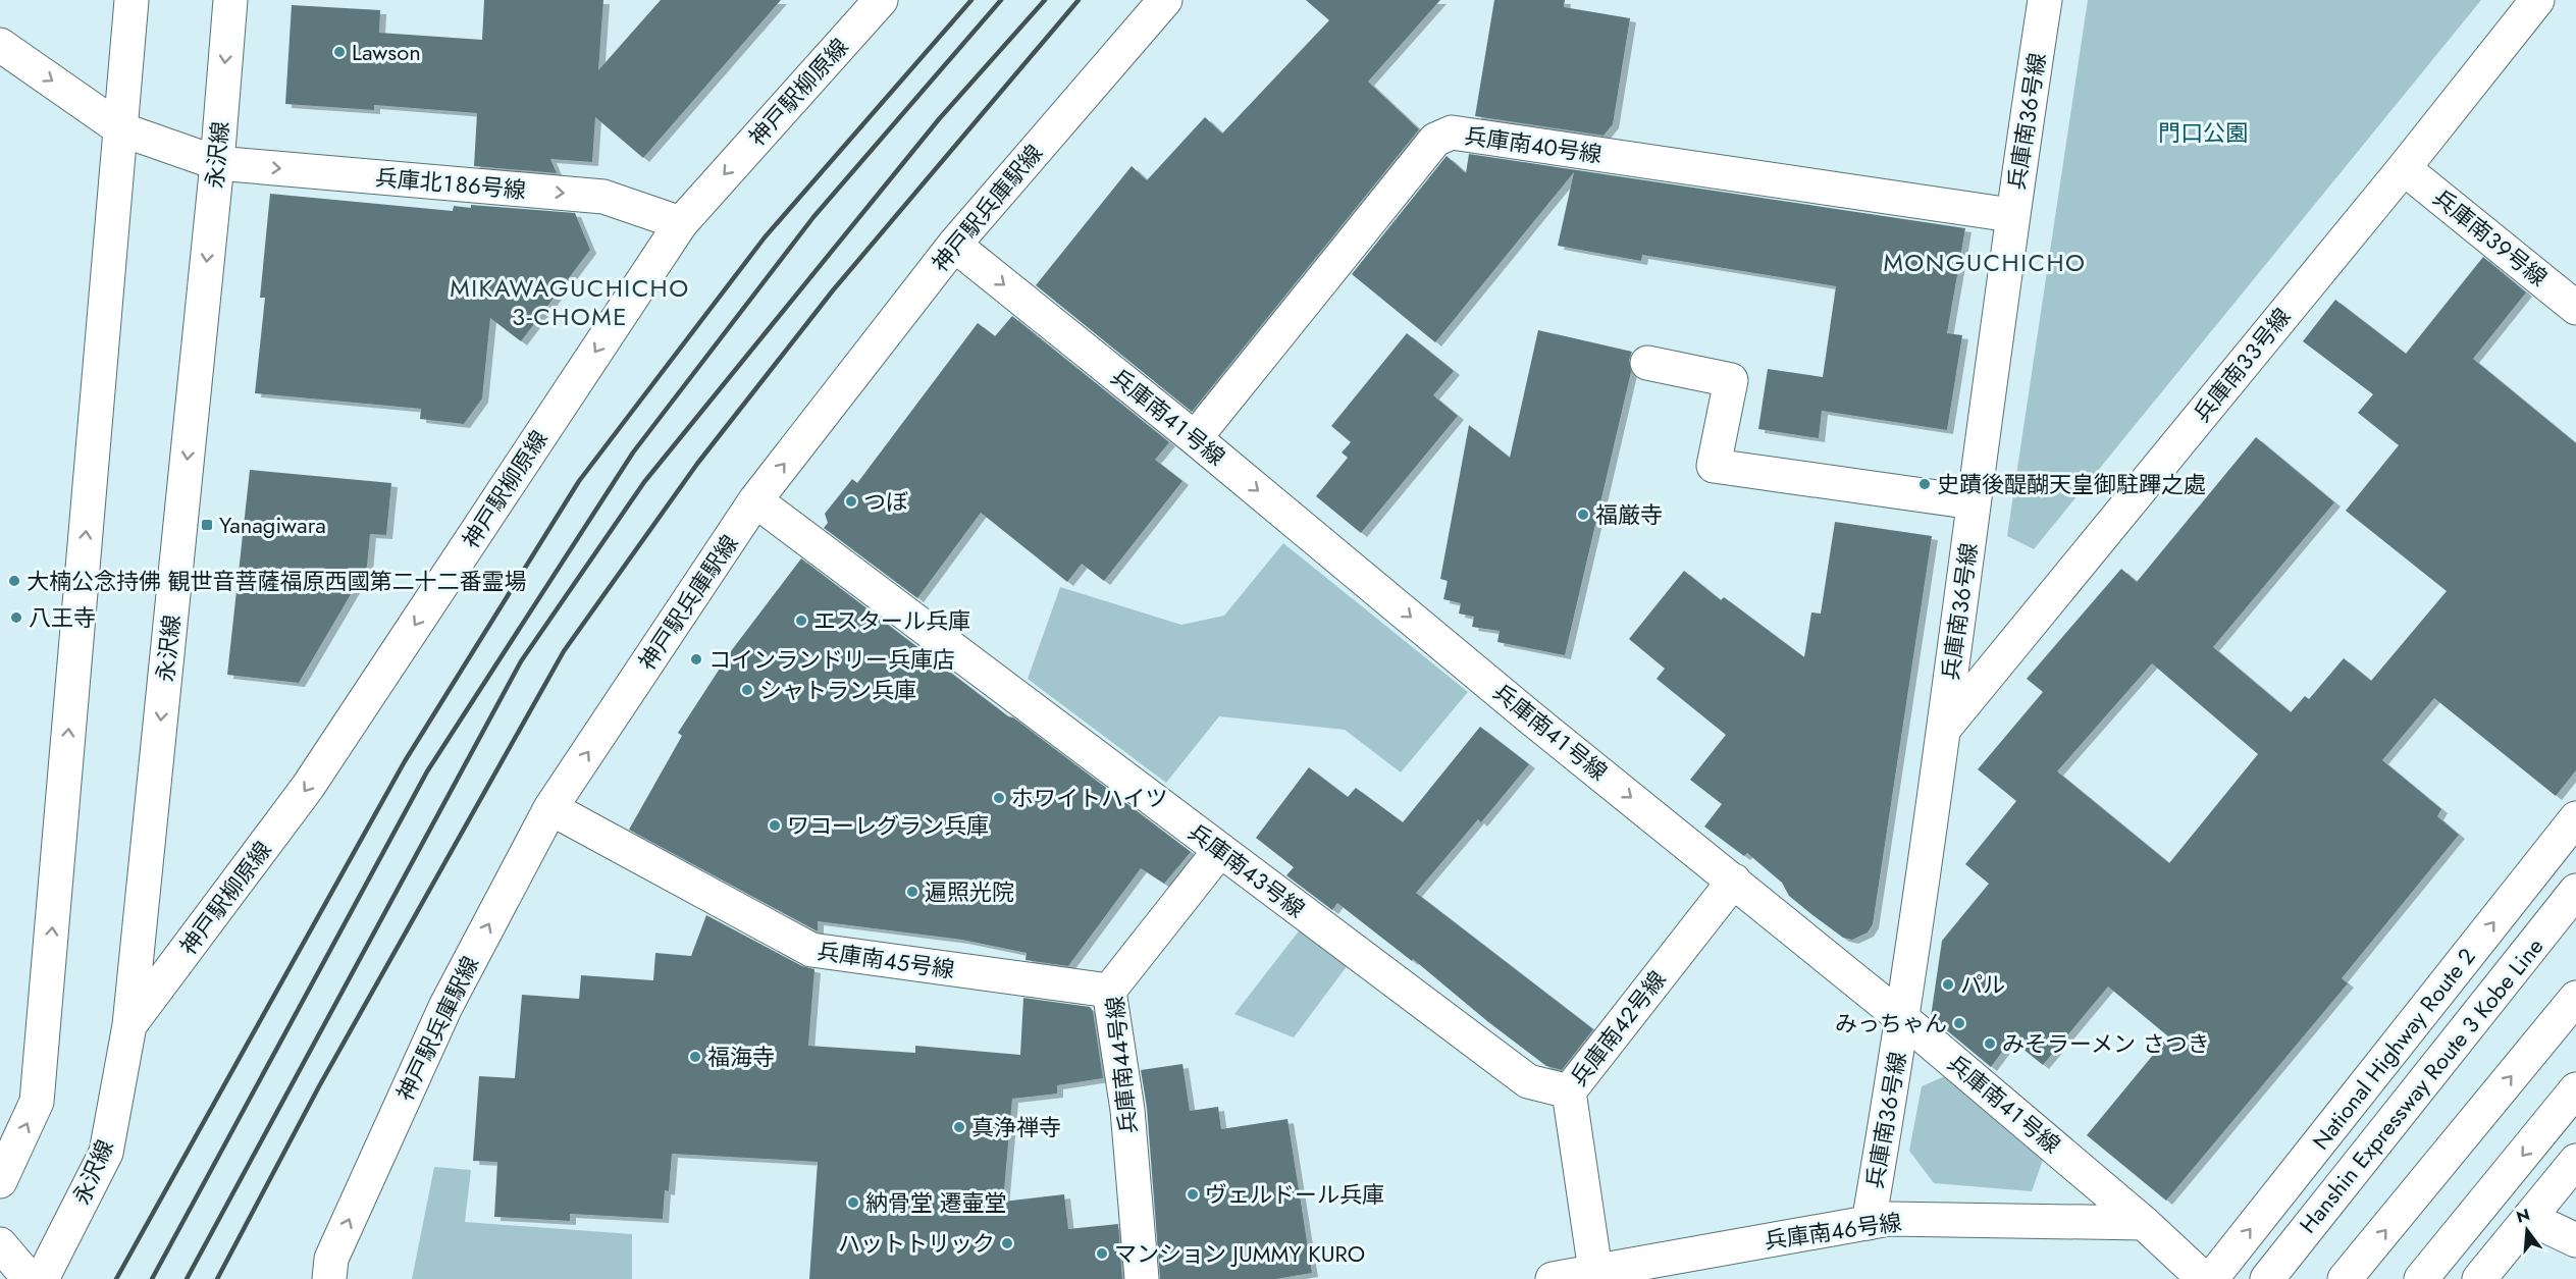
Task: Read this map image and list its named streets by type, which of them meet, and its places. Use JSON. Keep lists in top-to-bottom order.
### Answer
{
  "streets": {
    "main road": [
      "神戸駅柳原線",
      "兵庫南３６号線",
      "兵庫南４０号線",
      "永沢線",
      "兵庫北１８６号線",
      "神戸駅兵庫駅線",
      "兵庫南３９号線",
      "兵庫南３３号線",
      "兵庫南４１号線",
      "兵庫南４３号線",
      "兵庫南４５号線",
      "兵庫南４２号線",
      "National Highway Route 2",
      "兵庫南４４号線",
      "Hanshin Expressway Route 3 Kobe Line",
      "兵庫南４６号線"
    ]
  },
  "crossings": [
    ["神戸駅柳原線", "永沢線"],
    ["神戸駅柳原線", "兵庫北１８６号線"],
    ["兵庫南３６号線", "兵庫南４０号線"],
    ["兵庫南３６号線", "兵庫南３３号線"],
    ["兵庫南３６号線", "兵庫南４１号線"],
    ["兵庫南３６号線", "兵庫南４６号線"],
    ["兵庫南４０号線", "兵庫南４１号線"],
    ["永沢線", "兵庫北１８６号線"],
    ["神戸駅兵庫駅線", "兵庫南４１号線"],
    ["神戸駅兵庫駅線", "兵庫南４３号線"],
    ["神戸駅兵庫駅線", "兵庫南４５号線"],
    ["兵庫南３９号線", "兵庫南３３号線"],
    ["兵庫南４１号線", "兵庫南４２号線"],
    ["兵庫南４１号線", "兵庫南４６号線"],
    ["兵庫南４３号線", "兵庫南４２号線"],
    ["兵庫南４３号線", "兵庫南４４号線"],
    ["兵庫南４５号線", "兵庫南４４号線"],
    ["兵庫南４２号線", "兵庫南４６号線"]
  ],
  "one_way": [
    "神戸駅柳原線",
    "兵庫北１８６号線",
    "神戸駅兵庫駅線",
    "兵庫南４１号線"
  ],
  "districts": ["MONGUCHICHO", "MIKAWAGUCHICHO 3-CHOME"],
  "parks": ["門口公園"],
  "places": {
    "other": [
      "Lawson",
      "史蹟後醍醐天皇御駐蹕之處",
      "つぼ",
      "福厳寺",
      "大楠公念持佛 観世音菩薩福原西國第二十二番霊場",
      "八王寺",
      "エスタール兵庫",
      "コインランドリー兵庫店",
      "シャトラン兵庫",
      "ホワイトハイツ",
      "ワコーレグラン兵庫",
      "遍照光院",
      "パル",
      "みっちゃん",
      "みそラーメン さつき",
      "福海寺",
      "真浄禅寺",
      "ヴェルドール兵庫",
      "納骨堂 遷壷堂",
      "ハットトリック",
      "マンション JUMMY KURO"
    ],
    "transit": ["Yanagiwara"]
  },
  "north": "top"
}
